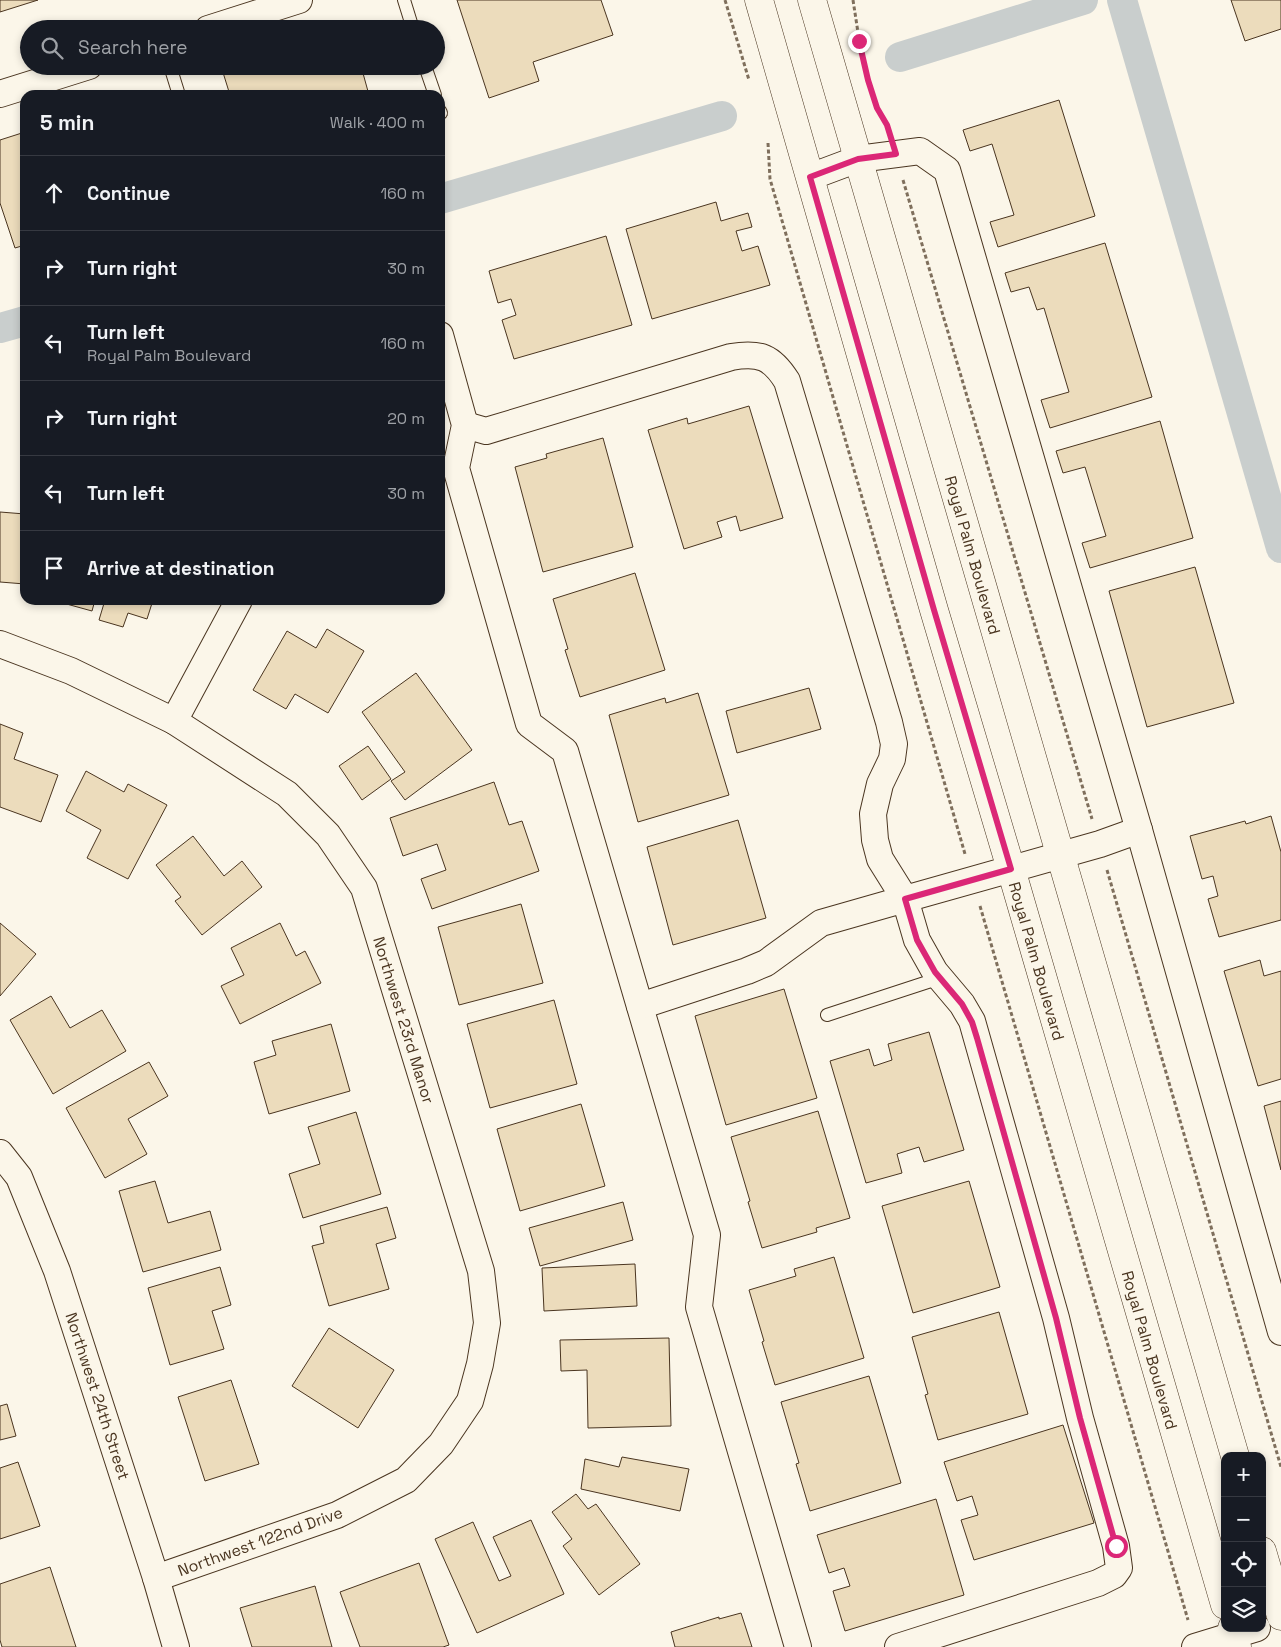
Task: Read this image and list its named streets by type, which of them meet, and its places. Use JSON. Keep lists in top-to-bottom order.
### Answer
{
  "streets": {
    "street": [
      "Royal Palm Boulevard",
      "Northwest 23rd Manor",
      "Northwest 24th Street",
      "Northwest 122nd Drive"
    ]
  },
  "crossings": [
    ["Northwest 23rd Manor", "Northwest 122nd Drive"],
    ["Northwest 24th Street", "Northwest 122nd Drive"]
  ],
  "page": {
    "search": "Search here",
    "heading": ["5 min", "Walk · 400 m"],
    "list": [
      ["Continue", "160 m"],
      ["Turn right", "30 m"],
      ["Turn left", "Royal Palm Boulevard", "160 m"],
      ["Turn right", "20 m"],
      ["Turn left", "30 m"],
      "Arrive at destination"
    ],
    "map_buttons": ["+", "−"]
  }
}
